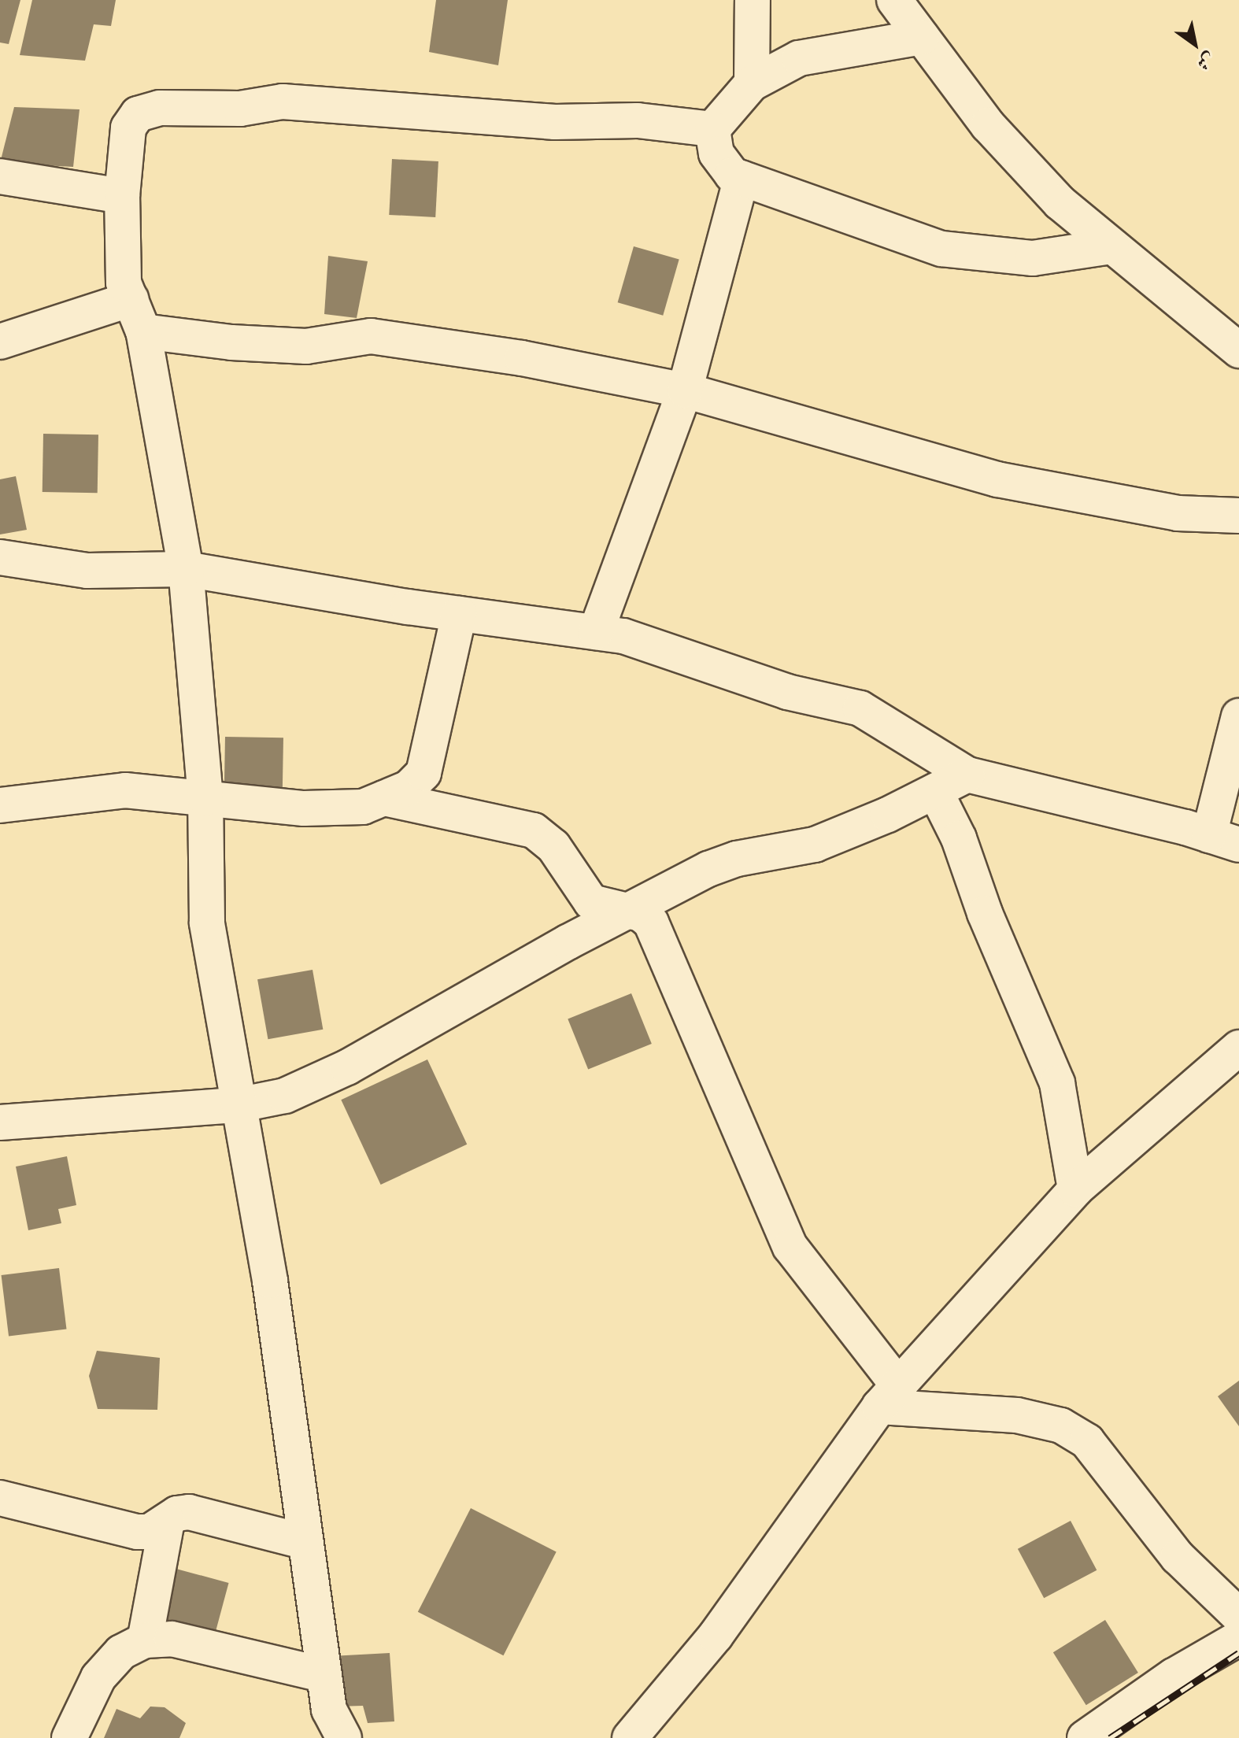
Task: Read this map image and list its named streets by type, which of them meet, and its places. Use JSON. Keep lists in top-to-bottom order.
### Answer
{
  "north": "bottom right"
}
